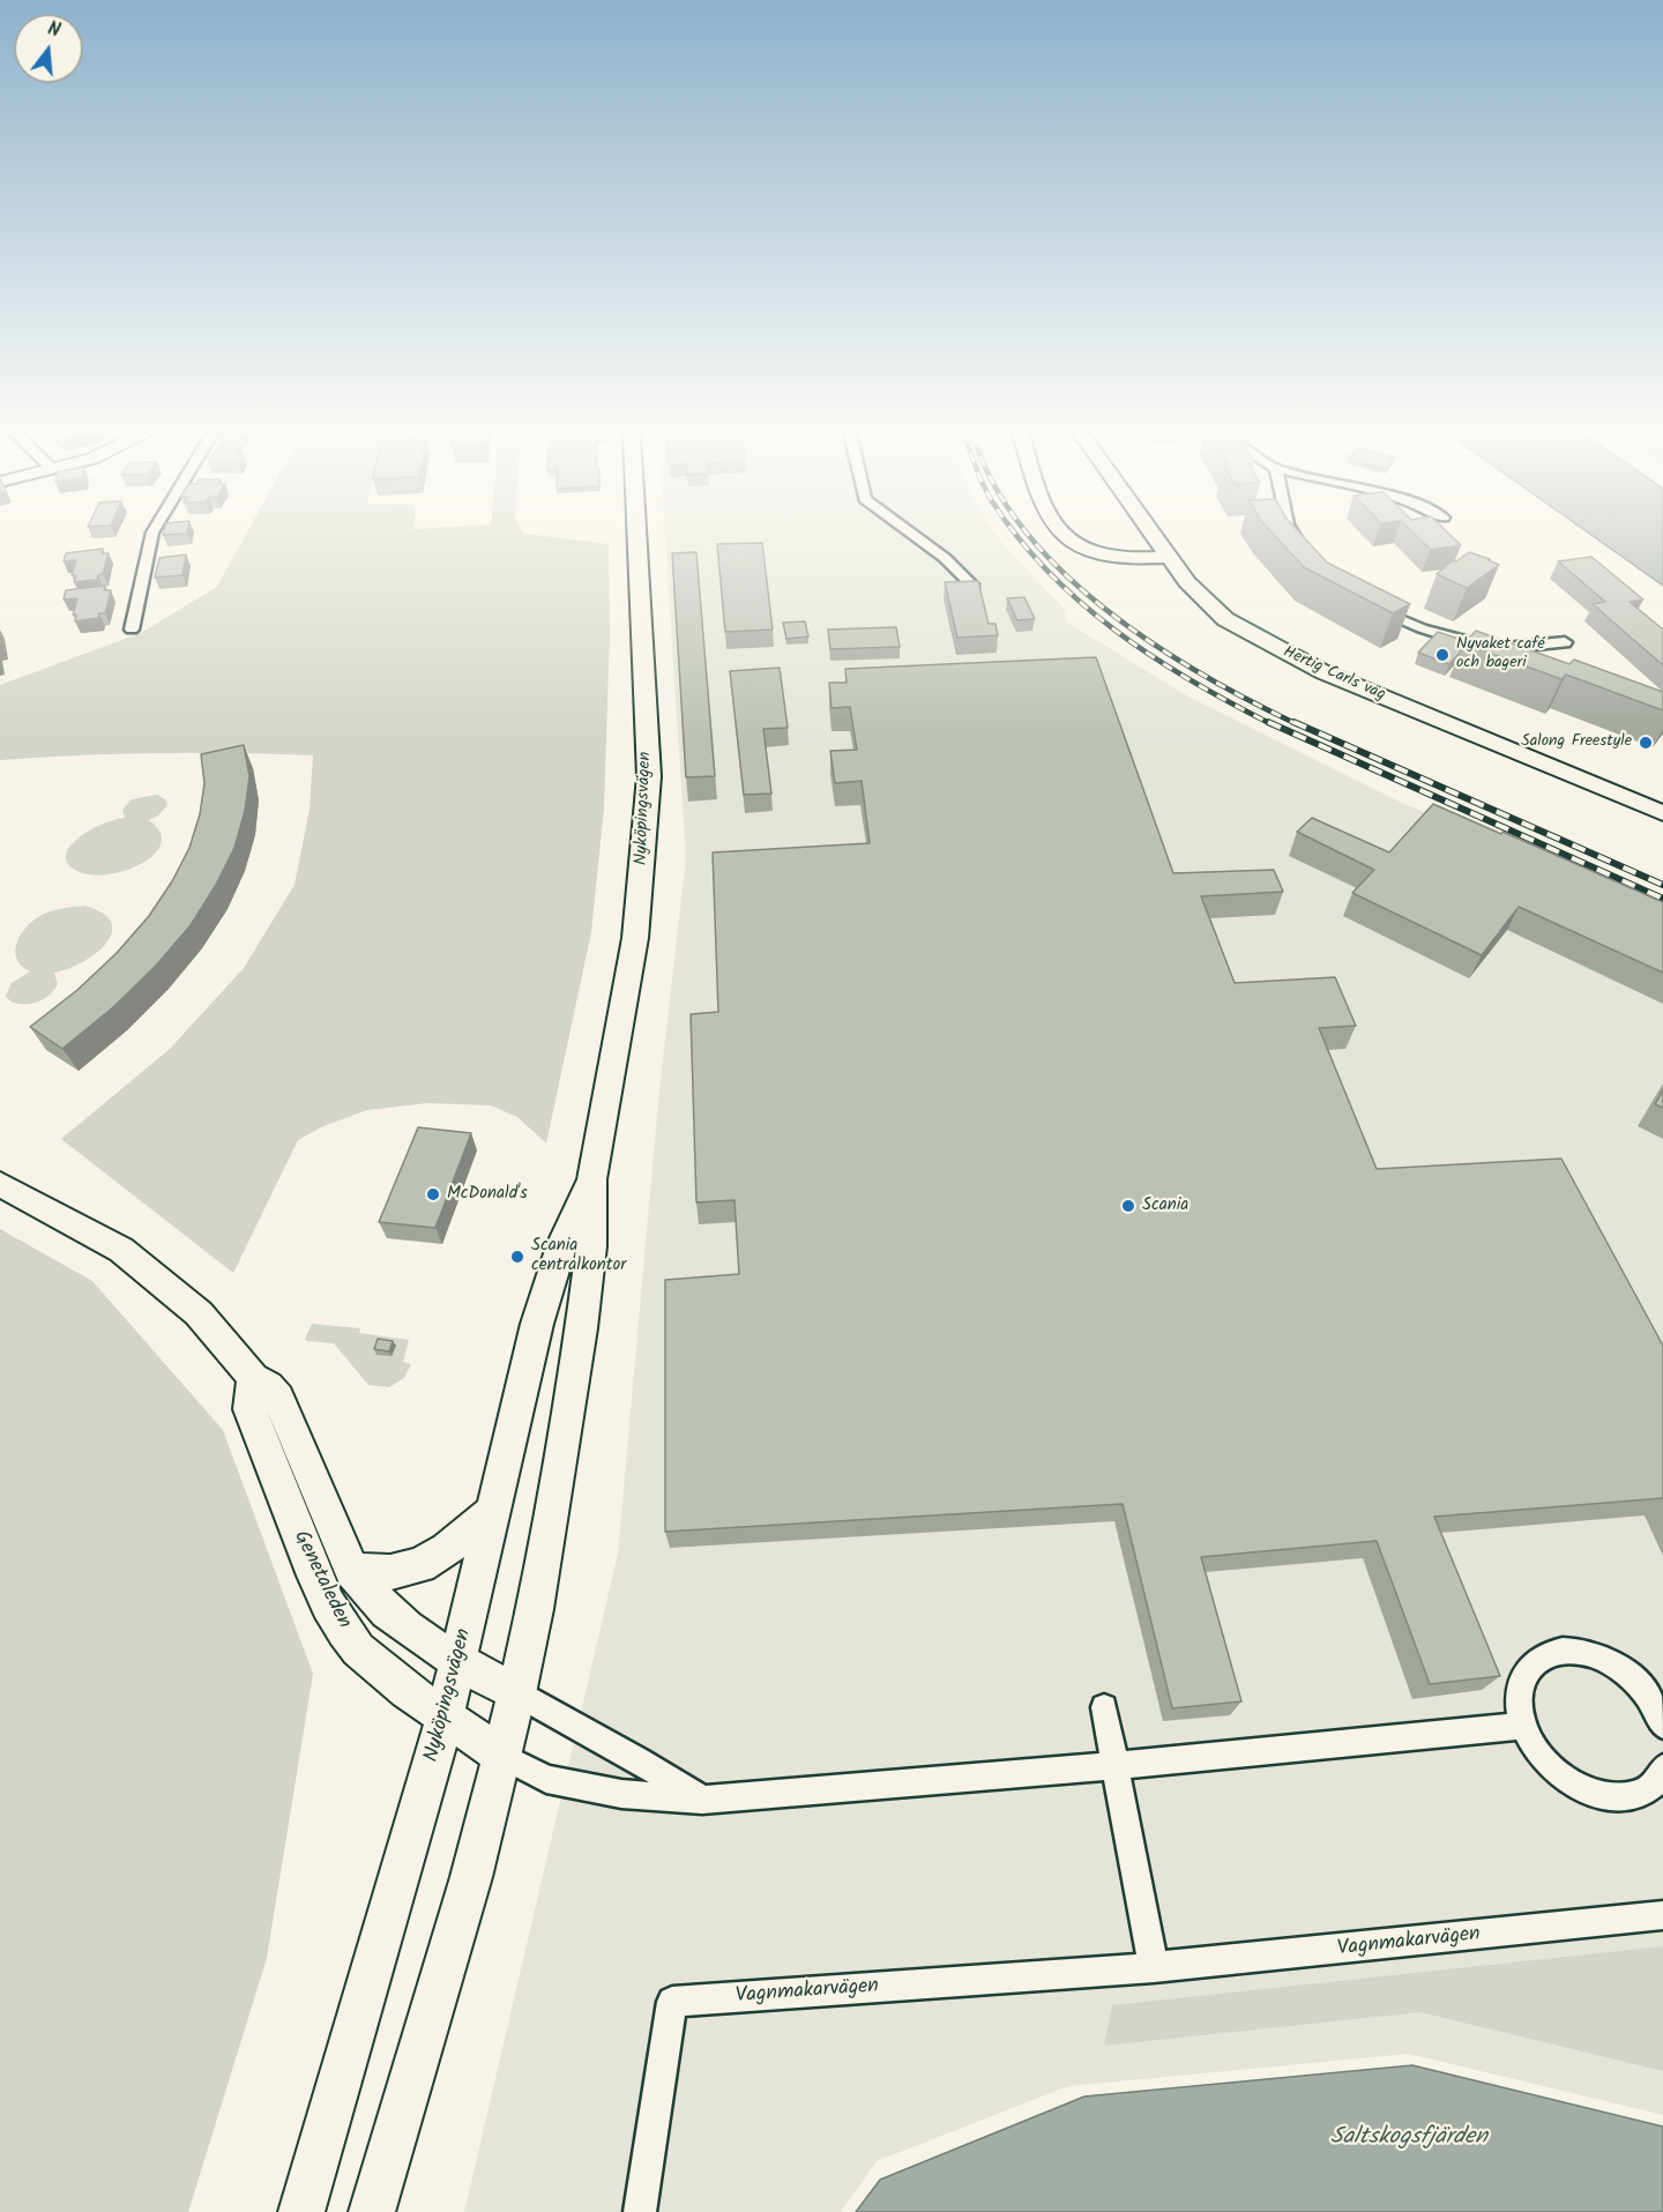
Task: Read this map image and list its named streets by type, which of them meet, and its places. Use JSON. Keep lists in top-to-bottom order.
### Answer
{
  "streets": {
    "main road": ["Hertig Carls väg", "Nyköpingsvägen", "Genetaleden"],
    "street": ["Vagnmakarvägen"]
  },
  "crossings": [
    ["Nyköpingsvägen", "Genetaleden"]
  ],
  "water": ["Saltskogsfjärden"],
  "places": [
    "Nyvaket café och bageri",
    "Salong Freestyle",
    "McDonald's",
    "Scania",
    "Scania centralkontor"
  ],
  "north": "top"
}
